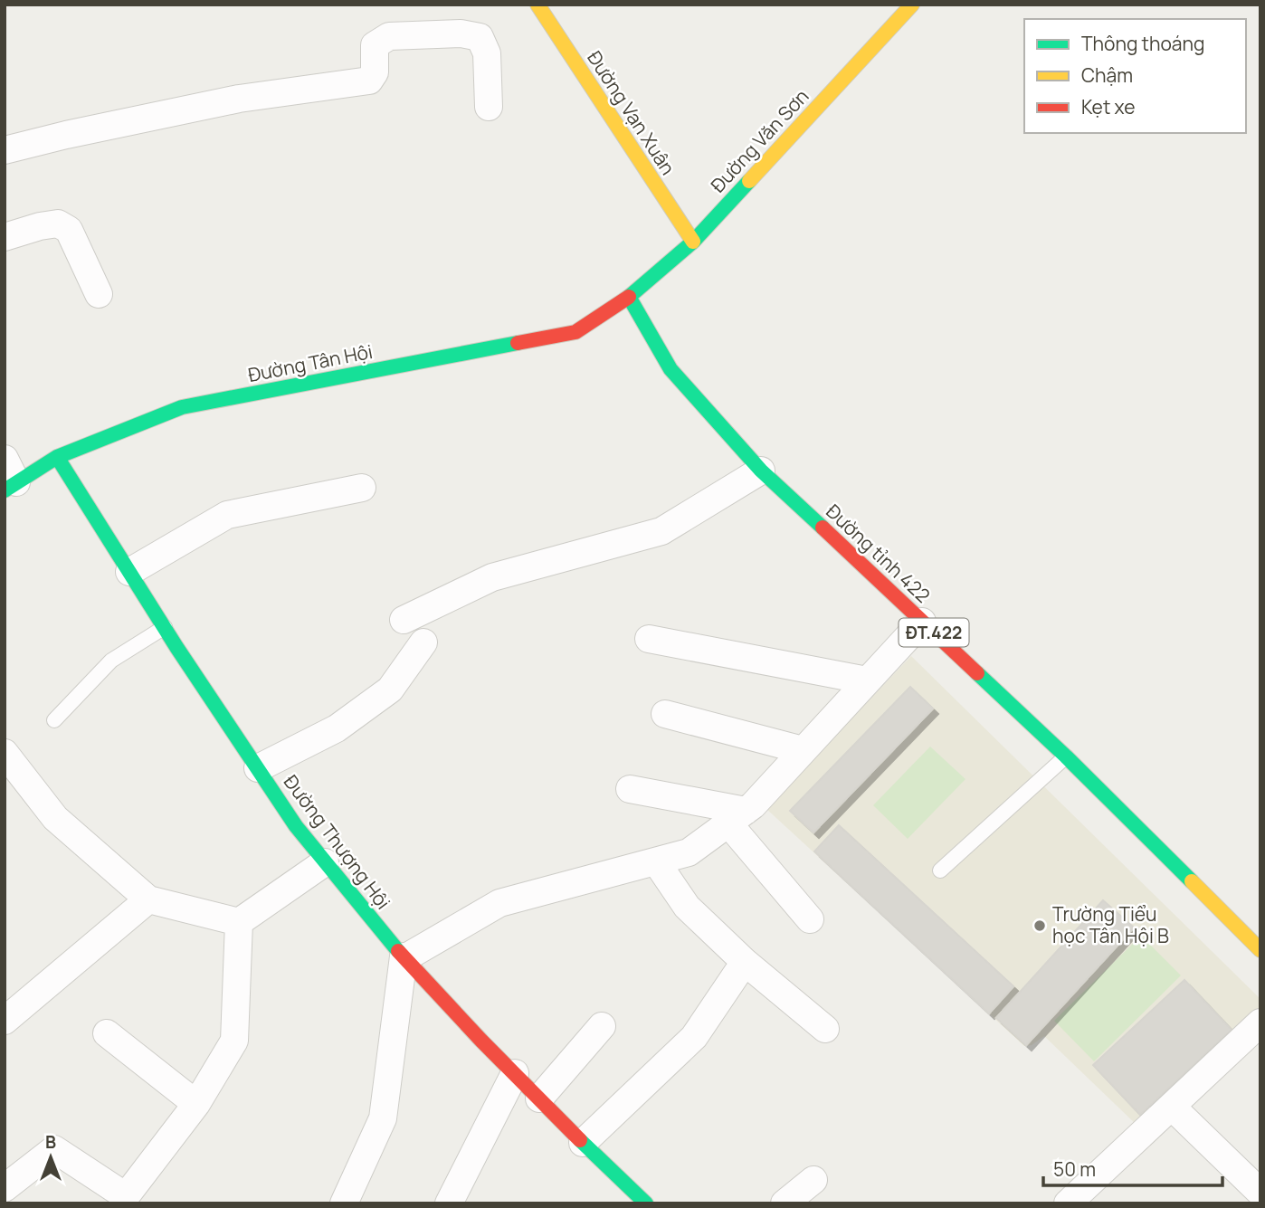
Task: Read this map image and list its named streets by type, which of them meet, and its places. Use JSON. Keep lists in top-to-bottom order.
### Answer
{
  "streets": {
    "street": [
      "Đường Vạn Xuân",
      "Đường Văn Sơn",
      "Đường Tân Hội",
      "Đường tỉnh 422",
      "ĐT.422",
      "Đường Thượng Hội"
    ]
  },
  "crossings": [
    ["Đường Vạn Xuân", "Đường Văn Sơn"],
    ["Đường Văn Sơn", "Đường Tân Hội"],
    ["Đường Văn Sơn", "Đường tỉnh 422"],
    ["Đường Tân Hội", "Đường tỉnh 422"],
    ["Đường Tân Hội", "Đường Thượng Hội"]
  ],
  "places": ["Trường Tiểu học Tân Hội B"],
  "legend": ["Thông thoáng", "Chậm", "Kẹt xe"],
  "scale_bar": "50 m",
  "north": "top"
}
